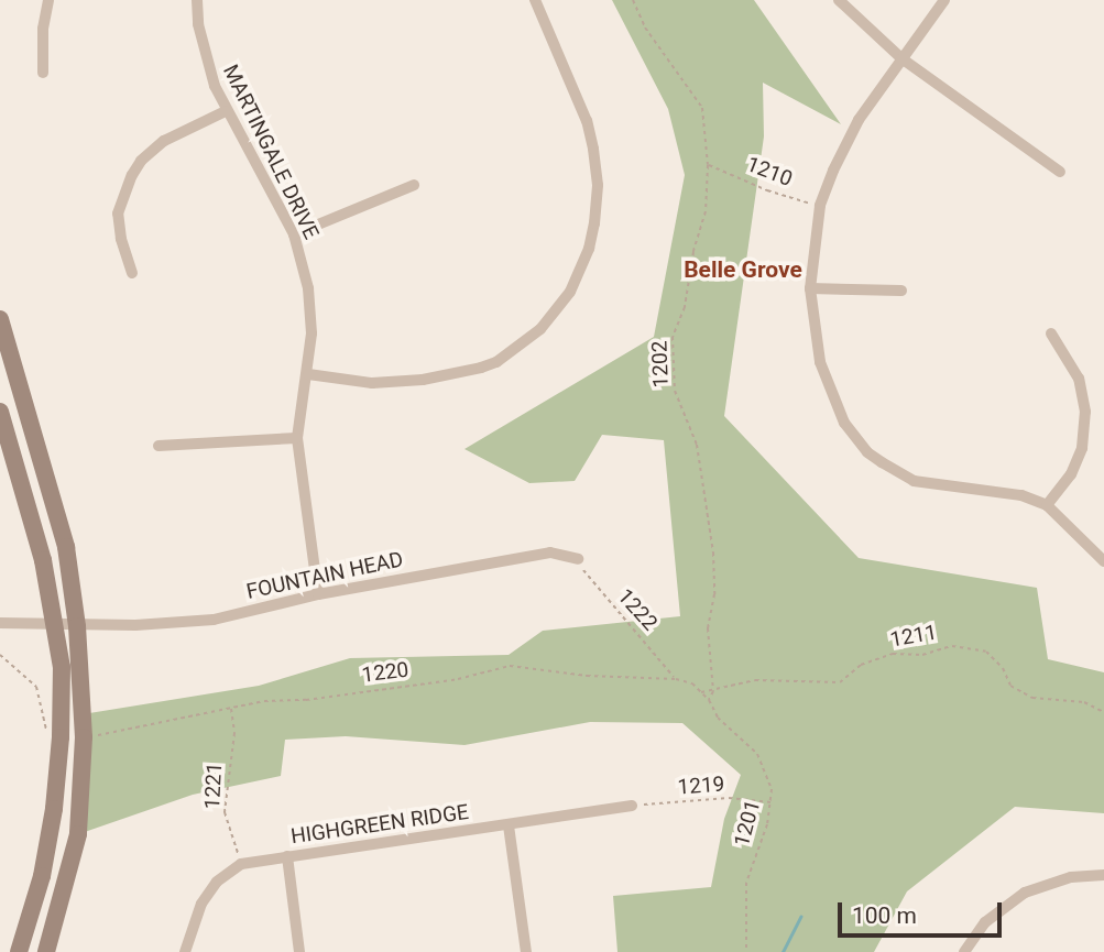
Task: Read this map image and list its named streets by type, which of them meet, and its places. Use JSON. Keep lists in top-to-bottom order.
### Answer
{
  "streets": {
    "street": ["MARTINGALE DRIVE", "FOUNTAIN HEAD", "HIGHGREEN RIDGE"],
    "path": [
      "1210",
      "1202",
      "1222",
      "1211",
      "1220",
      "1221",
      "1219",
      "1201"
    ]
  },
  "crossings": [
    ["MARTINGALE DRIVE", "FOUNTAIN HEAD"],
    ["1210", "1202"],
    ["1202", "1211"],
    ["FOUNTAIN HEAD", "1222"],
    ["1222", "1220"],
    ["1211", "1201"],
    ["1220", "1221"],
    ["1220", "1201"],
    ["1221", "HIGHGREEN RIDGE"],
    ["1219", "1201"],
    ["1219", "HIGHGREEN RIDGE"]
  ],
  "districts": ["Belle Grove"],
  "scale_bar": "100 m"
}
